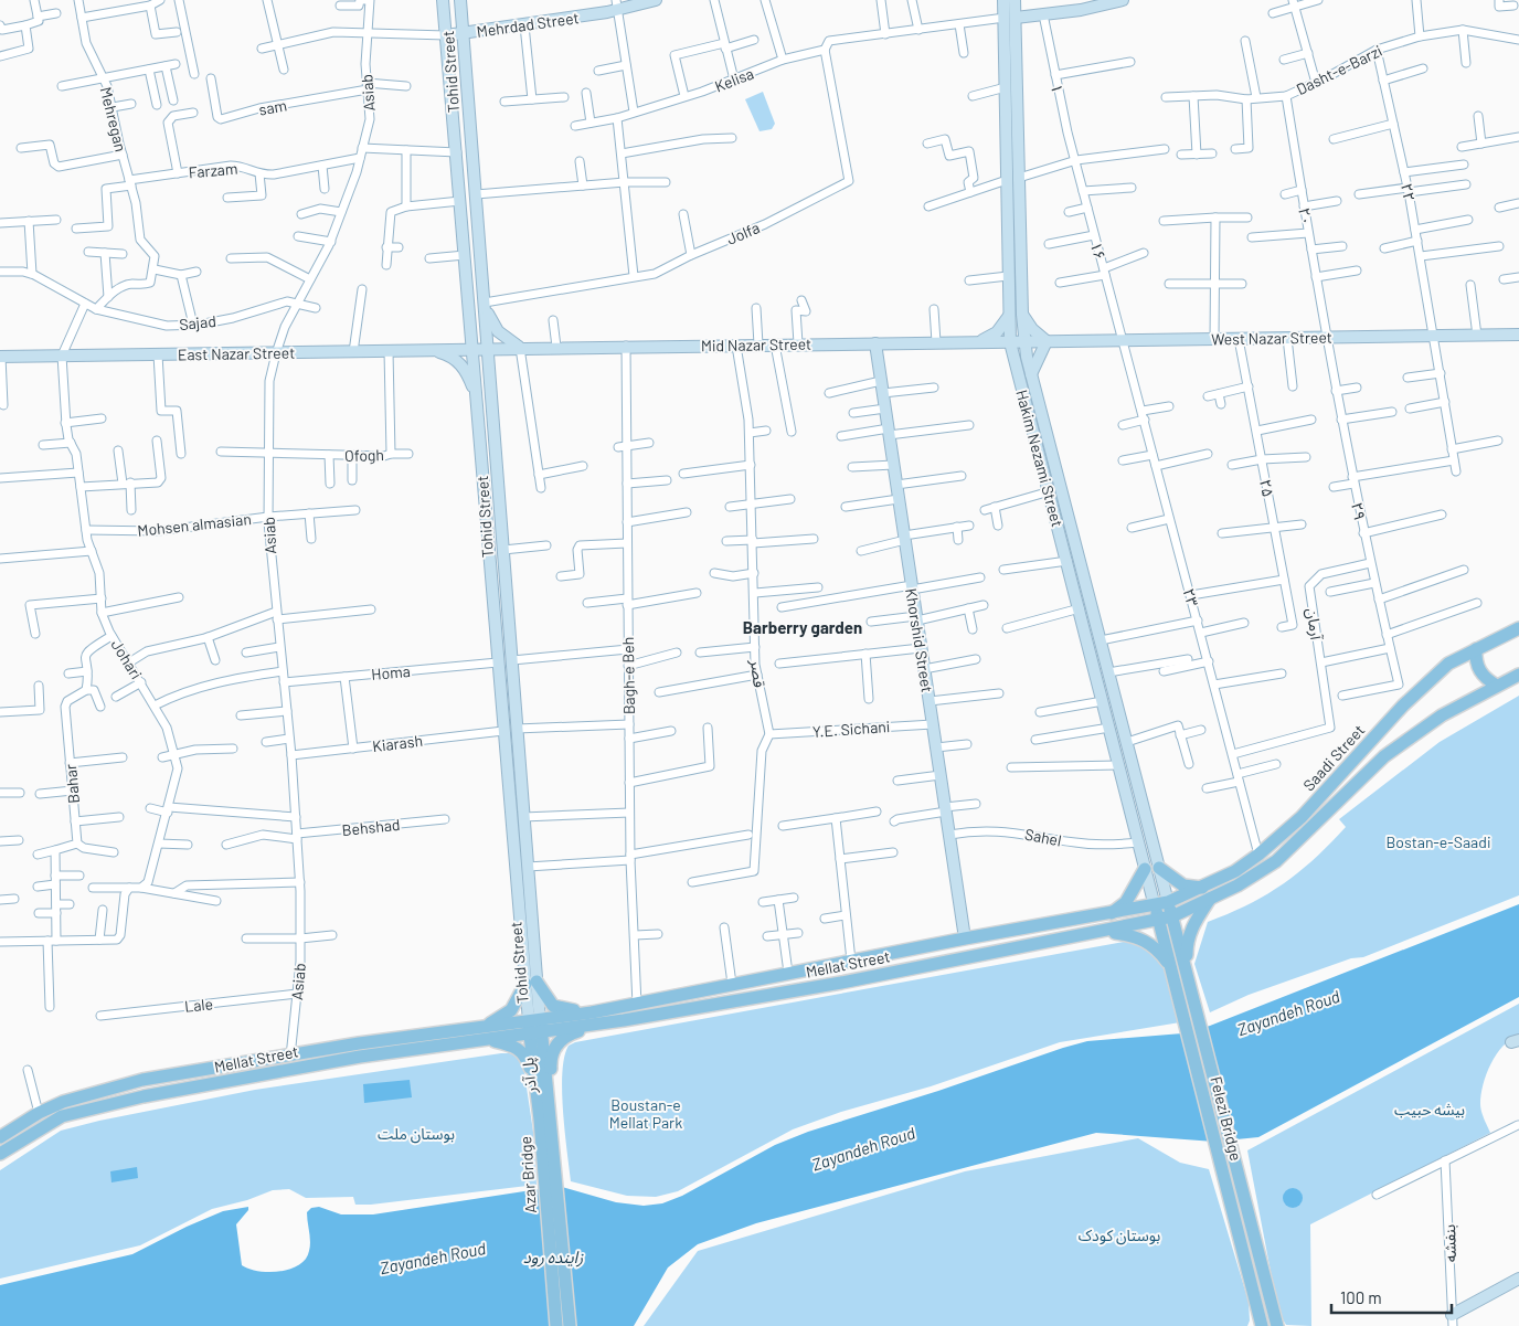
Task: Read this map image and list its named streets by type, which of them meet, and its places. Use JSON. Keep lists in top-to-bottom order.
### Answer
{
  "streets": {
    "main road": [
      "Mehrdad Street",
      "Tohid Street",
      "West Nazar Street",
      "Mid Nazar Street",
      "East Nazar Street",
      "Hakim Nezami Street",
      "Khorshid Street",
      "Saadi Street",
      "Mellat Street",
      "پل آذر",
      "Felezi Bridge",
      "Azar Bridge"
    ],
    "street": [
      "Dasht-e-Barzi",
      "Kelisa",
      "۱",
      "Asiab",
      "sam",
      "Mehregan",
      "Farzam",
      "۲۲",
      "۲۰",
      "Jolfa",
      "۱۶",
      "Sajad",
      "Ofogh",
      "۲۵",
      "۲۹",
      "Mohsen almasian",
      "۲۳",
      "آرمان",
      "Johari",
      "Homa",
      "قصر",
      "Bagh-e Beh",
      "Y.E. Sichani",
      "Kiarash",
      "Bahar",
      "Behshad",
      "Sahel",
      "Lale",
      "بنفشه"
    ]
  },
  "crossings": [
    ["Mehrdad Street", "Tohid Street"],
    ["Dasht-e-Barzi", "۲۲"],
    ["Dasht-e-Barzi", "۲۰"],
    ["Tohid Street", "Jolfa"],
    ["Tohid Street", "Mid Nazar Street"],
    ["Tohid Street", "East Nazar Street"],
    ["Tohid Street", "Homa"],
    ["Tohid Street", "Kiarash"],
    ["Tohid Street", "Mellat Street"],
    ["Tohid Street", "پل آذر"],
    ["Tohid Street", "Azar Bridge"],
    ["Kelisa", "Jolfa"],
    ["Kelisa", "Hakim Nezami Street"],
    ["۱", "۱۶"],
    ["Asiab", "sam"],
    ["Asiab", "Farzam"],
    ["Asiab", "Sajad"],
    ["Asiab", "East Nazar Street"],
    ["Asiab", "Ofogh"],
    ["Asiab", "Mohsen almasian"],
    ["Asiab", "Homa"],
    ["Asiab", "Kiarash"],
    ["Asiab", "Behshad"],
    ["Asiab", "Mellat Street"],
    ["Asiab", "Lale"],
    ["Mehregan", "Farzam"],
    ["۲۲", "West Nazar Street"],
    ["۲۰", "West Nazar Street"],
    ["۲۰", "۲۹"],
    ["۱۶", "West Nazar Street"],
    ["۱۶", "۲۳"],
    ["West Nazar Street", "Mid Nazar Street"],
    ["West Nazar Street", "Hakim Nezami Street"],
    ["West Nazar Street", "۲۵"],
    ["West Nazar Street", "۲۹"],
    ["West Nazar Street", "۲۳"],
    ["Mid Nazar Street", "East Nazar Street"],
    ["Mid Nazar Street", "Hakim Nezami Street"],
    ["Mid Nazar Street", "Khorshid Street"],
    ["Mid Nazar Street", "قصر"],
    ["Mid Nazar Street", "Bagh-e Beh"],
    ["East Nazar Street", "Ofogh"],
    ["East Nazar Street", "Johari"],
    ["Hakim Nezami Street", "Saadi Street"],
    ["Hakim Nezami Street", "Sahel"],
    ["Hakim Nezami Street", "Mellat Street"],
    ["Hakim Nezami Street", "Felezi Bridge"],
    ["۲۹", "آرمان"],
    ["Mohsen almasian", "Johari"],
    ["۲۳", "آرمان"],
    ["۲۳", "Saadi Street"],
    ["Khorshid Street", "Y.E. Sichani"],
    ["Khorshid Street", "Sahel"],
    ["Khorshid Street", "Mellat Street"],
    ["قصر", "Y.E. Sichani"],
    ["Bagh-e Beh", "Mellat Street"],
    ["Saadi Street", "Mellat Street"],
    ["Saadi Street", "Felezi Bridge"],
    ["Mellat Street", "پل آذر"],
    ["Mellat Street", "Felezi Bridge"],
    ["Mellat Street", "Azar Bridge"],
    ["پل آذر", "Azar Bridge"]
  ],
  "districts": ["Barberry garden"],
  "water": ["Zayandeh Roud", "زاینده رود"],
  "parks": [
    "Bostan-e-Saadi",
    "Boustan-e Mellat Park",
    "بیشه حبیب",
    "بوستان ملت",
    "بوستان کودک"
  ],
  "scale_bar": "100 m"
}
